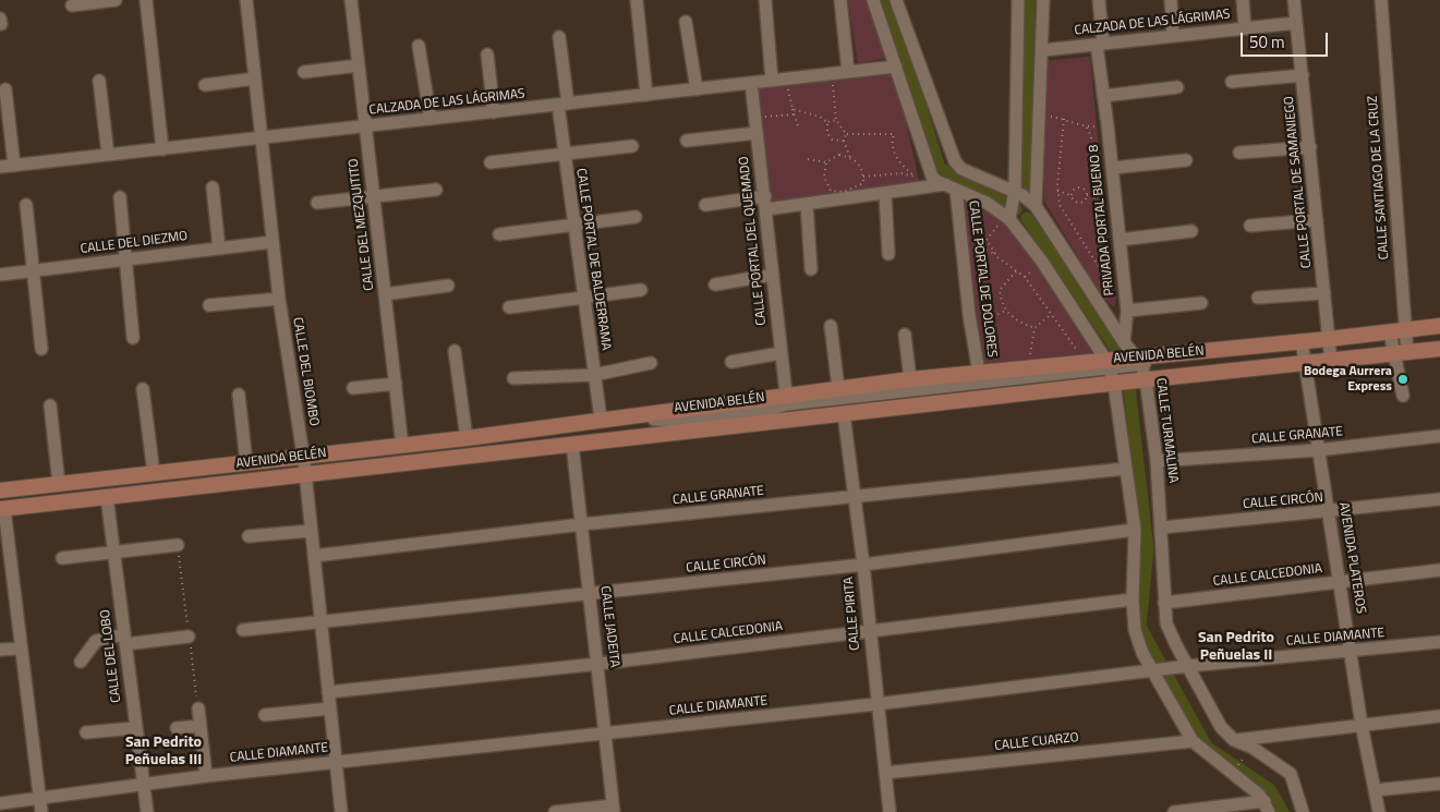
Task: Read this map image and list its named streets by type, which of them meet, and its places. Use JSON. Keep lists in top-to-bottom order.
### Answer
{
  "streets": {
    "main road": ["AVENIDA BELÉN"],
    "street": [
      "CALZADA DE LAS LÁGRIMAS",
      "CALLE SANTIAGO DE LA CRUZ",
      "CALLE PORTAL DE SAMANIEGO",
      "PRIVADA PORTAL BUENO 8",
      "CALLE DEL MEZQUITITO",
      "CALLE PORTAL DEL QUEMADO",
      "CALLE DEL DIEZMO",
      "CALLE PORTAL DE BALDERRAMA",
      "CALLE PORTAL DE DOLORES",
      "CALLE DEL BIOMBO",
      "CALLE TURMALINA",
      "CALLE GRANATE",
      "CALLE CIRCÓN",
      "AVENIDA PLATEROS",
      "CALLE CALCEDONIA",
      "CALLE PIRITA",
      "CALLE JADEITA",
      "CALLE DIAMANTE",
      "CALLE DEL LOBO",
      "CALLE CUARZO"
    ]
  },
  "crossings": [
    ["CALZADA DE LAS LÁGRIMAS", "CALLE PORTAL DE SAMANIEGO"],
    ["CALZADA DE LAS LÁGRIMAS", "PRIVADA PORTAL BUENO 8"],
    ["CALZADA DE LAS LÁGRIMAS", "CALLE DEL MEZQUITITO"],
    ["CALZADA DE LAS LÁGRIMAS", "CALLE PORTAL DEL QUEMADO"],
    ["CALZADA DE LAS LÁGRIMAS", "CALLE PORTAL DE BALDERRAMA"],
    ["CALZADA DE LAS LÁGRIMAS", "CALLE DEL BIOMBO"],
    ["CALLE SANTIAGO DE LA CRUZ", "AVENIDA BELÉN"],
    ["CALLE PORTAL DE SAMANIEGO", "AVENIDA BELÉN"],
    ["CALLE DEL MEZQUITITO", "AVENIDA BELÉN"],
    ["CALLE PORTAL DEL QUEMADO", "AVENIDA BELÉN"],
    ["CALLE DEL DIEZMO", "CALLE DEL BIOMBO"],
    ["CALLE PORTAL DE BALDERRAMA", "AVENIDA BELÉN"],
    ["CALLE PORTAL DE DOLORES", "AVENIDA BELÉN"],
    ["AVENIDA BELÉN", "CALLE DEL BIOMBO"],
    ["AVENIDA BELÉN", "CALLE TURMALINA"],
    ["AVENIDA BELÉN", "AVENIDA PLATEROS"],
    ["AVENIDA BELÉN", "CALLE PIRITA"],
    ["AVENIDA BELÉN", "CALLE JADEITA"],
    ["AVENIDA BELÉN", "CALLE DEL LOBO"],
    ["CALLE DEL BIOMBO", "CALLE GRANATE"],
    ["CALLE DEL BIOMBO", "CALLE CIRCÓN"],
    ["CALLE DEL BIOMBO", "CALLE CALCEDONIA"],
    ["CALLE DEL BIOMBO", "CALLE DIAMANTE"],
    ["CALLE TURMALINA", "CALLE GRANATE"],
    ["CALLE TURMALINA", "CALLE CIRCÓN"],
    ["CALLE TURMALINA", "CALLE CALCEDONIA"],
    ["CALLE TURMALINA", "CALLE DIAMANTE"],
    ["CALLE GRANATE", "AVENIDA PLATEROS"],
    ["CALLE GRANATE", "CALLE PIRITA"],
    ["CALLE GRANATE", "CALLE JADEITA"],
    ["CALLE CIRCÓN", "AVENIDA PLATEROS"],
    ["CALLE CIRCÓN", "CALLE PIRITA"],
    ["CALLE CIRCÓN", "CALLE JADEITA"],
    ["AVENIDA PLATEROS", "CALLE CALCEDONIA"],
    ["AVENIDA PLATEROS", "CALLE DIAMANTE"],
    ["CALLE CALCEDONIA", "CALLE PIRITA"],
    ["CALLE CALCEDONIA", "CALLE JADEITA"],
    ["CALLE PIRITA", "CALLE DIAMANTE"],
    ["CALLE PIRITA", "CALLE CUARZO"],
    ["CALLE JADEITA", "CALLE DIAMANTE"],
    ["CALLE DIAMANTE", "CALLE DEL LOBO"]
  ],
  "districts": ["San Pedrito Peñuelas II", "San Pedrito Peñuelas III"],
  "places": ["Bodega Aurrera Express"],
  "scale_bar": "50 m"
}
